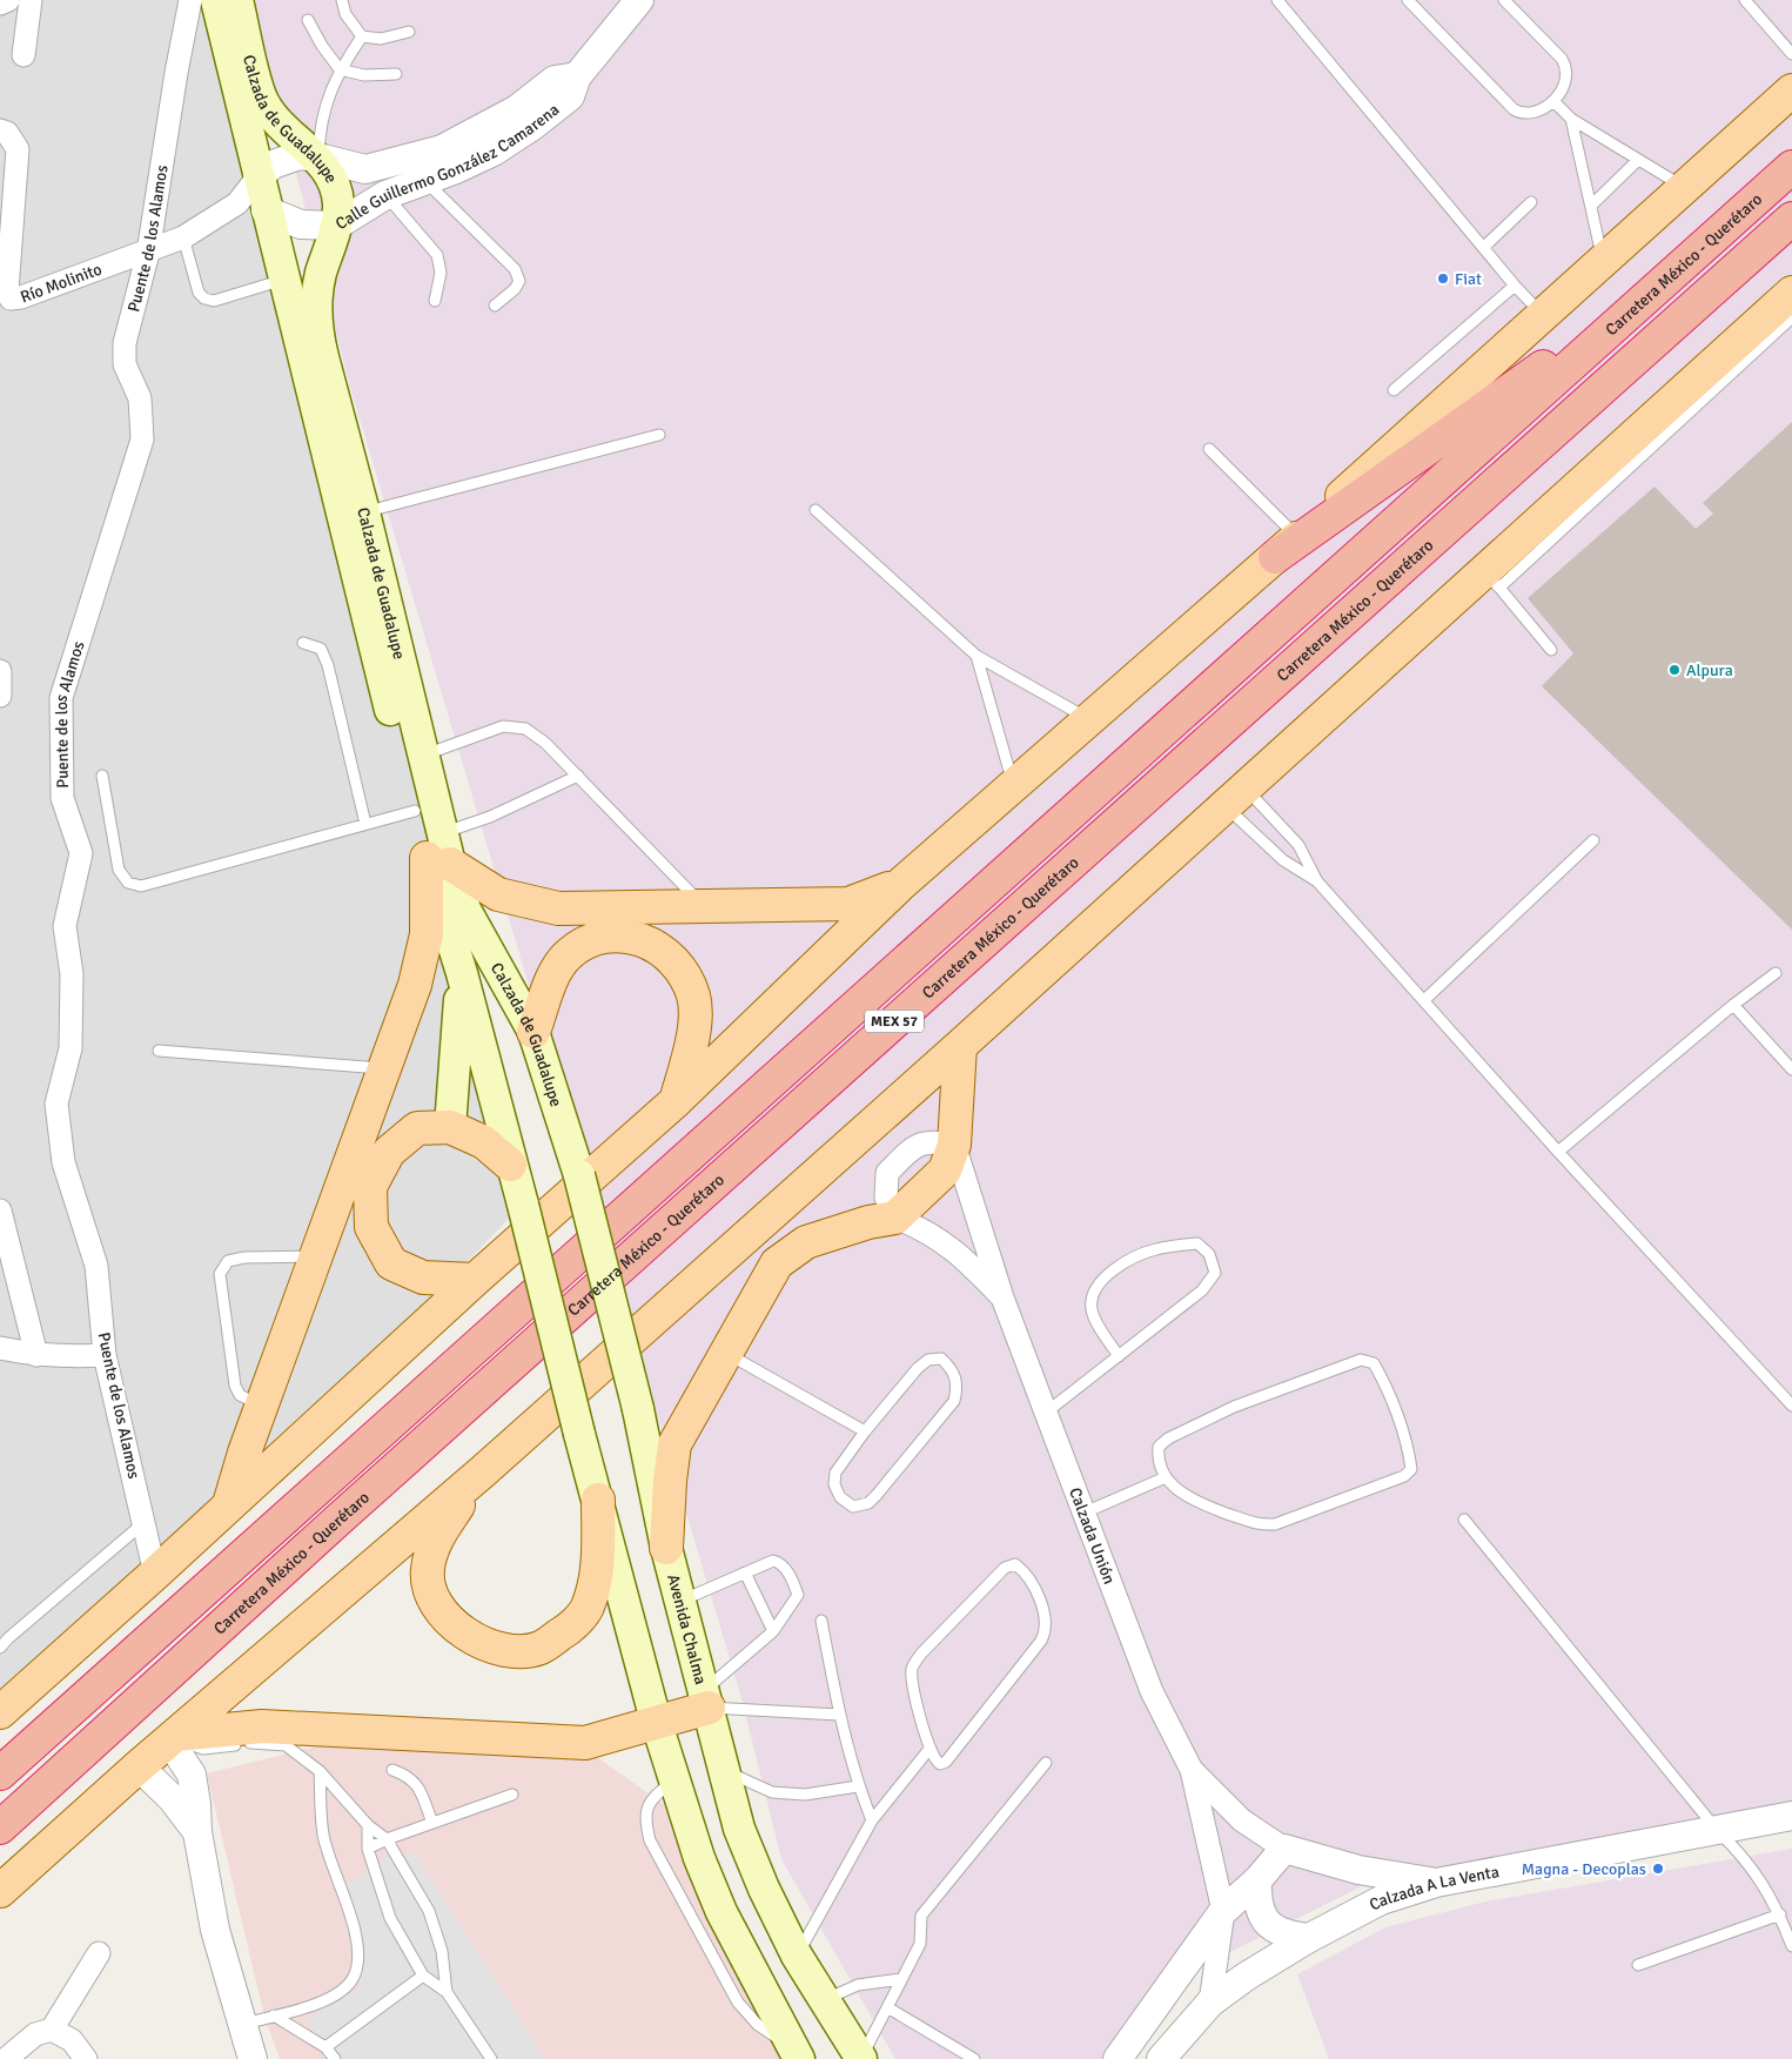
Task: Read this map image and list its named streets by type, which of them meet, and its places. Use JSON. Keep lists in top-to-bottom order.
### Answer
{
  "streets": {
    "highway": ["Carretera México - Querétaro", "MEX 57"],
    "main road": ["Calzada de Guadalupe", "Avenida Chalma"],
    "street": [
      "Calle Guillermo González Camarena",
      "Puente de los Alamos",
      "Río Molinito",
      "Calzada Unión",
      "Calzada A La Venta"
    ]
  },
  "crossings": [
    ["Calzada de Guadalupe", "Calle Guillermo González Camarena"],
    ["Calzada de Guadalupe", "Río Molinito"],
    ["Calzada de Guadalupe", "Avenida Chalma"],
    ["Calle Guillermo González Camarena", "Río Molinito"],
    ["Puente de los Alamos", "Río Molinito"],
    ["Calzada Unión", "Calzada A La Venta"]
  ],
  "places": ["Fiat", "Alpura", "Magna - Decoplas"]
}
